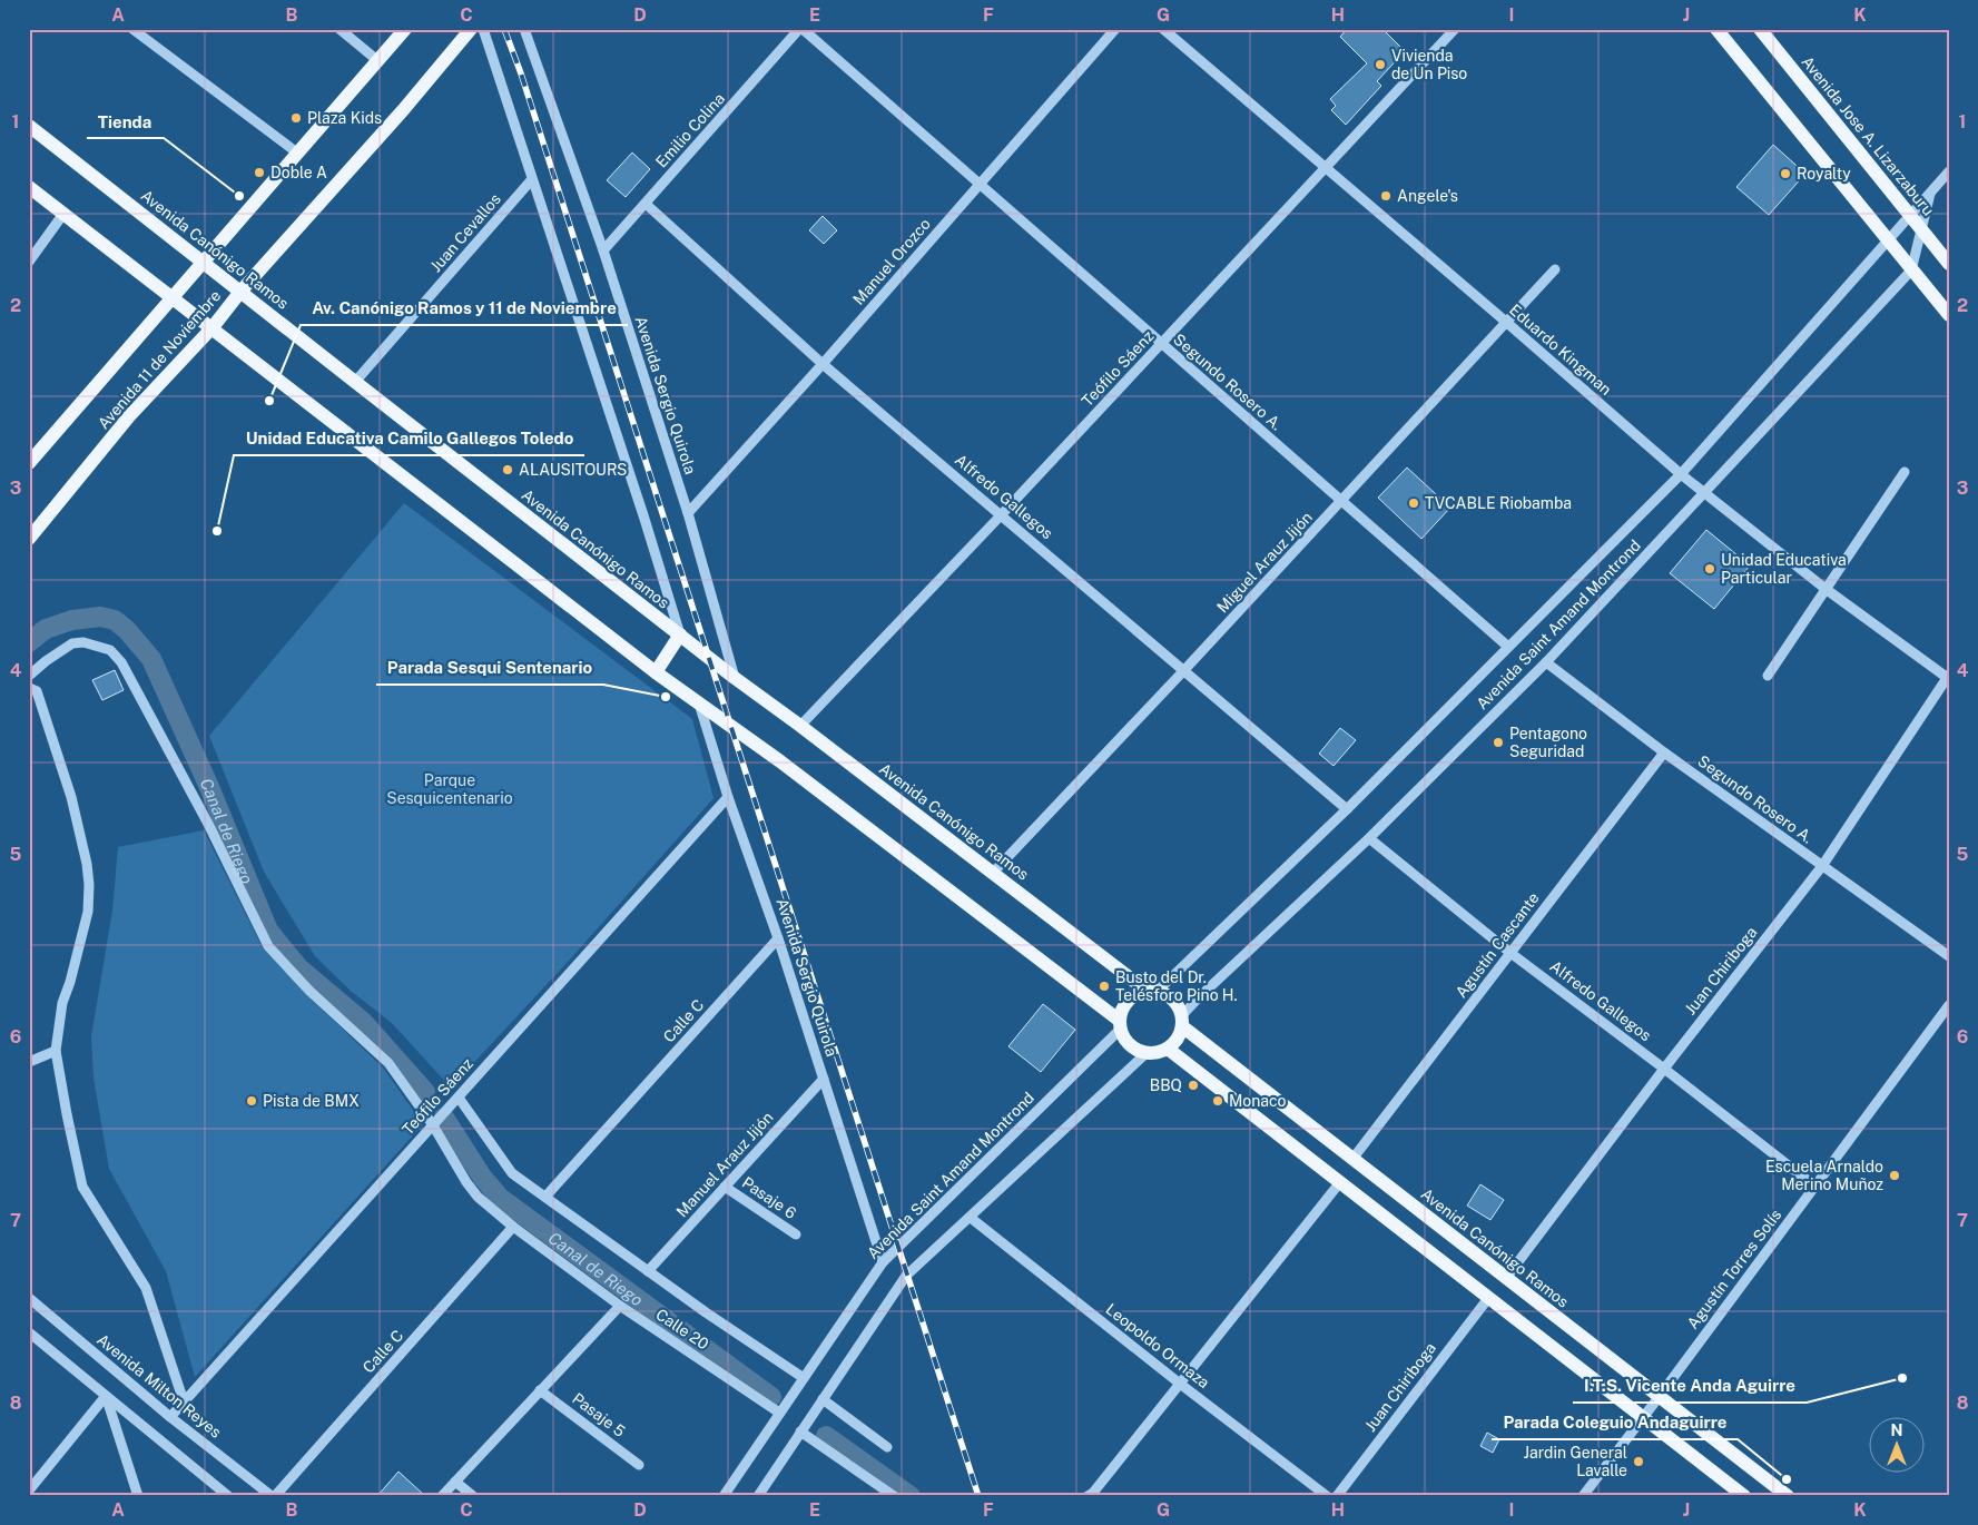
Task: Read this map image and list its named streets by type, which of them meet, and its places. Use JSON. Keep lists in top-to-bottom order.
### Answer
{
  "streets": {
    "main road": ["Avenida Jose A. Lizarzaburu", "Avenida Canónigo Ramos", "Avenida 11 de Noviembre"],
    "street": [
      "Emilio Colina",
      "Juan Cevallos",
      "Manuel Orozco",
      "Eduardo Kingman",
      "Teófilo Sáenz",
      "Segundo Rosero A.",
      "Avenida Sergio Quirola",
      "Alfredo Gallegos",
      "Miguel Arauz Jijón",
      "Avenida Saint Amand Montrond",
      "Agustín Cascante",
      "Juan Chiriboga",
      "Calle C",
      "Manuel Arauz Jijón",
      "Pasaje 6",
      "Agustín Torres Solís",
      "Calle 20",
      "Leopoldo Ormaza",
      "Avenida Milton Reyes",
      "Pasaje 5"
    ]
  },
  "crossings": [
    ["Emilio Colina", "Segundo Rosero A."],
    ["Emilio Colina", "Avenida Sergio Quirola"],
    ["Emilio Colina", "Alfredo Gallegos"],
    ["Avenida Jose A. Lizarzaburu", "Avenida Saint Amand Montrond"],
    ["Juan Cevallos", "Avenida Canónigo Ramos"],
    ["Avenida Canónigo Ramos", "Avenida 11 de Noviembre"],
    ["Avenida Canónigo Ramos", "Teófilo Sáenz"],
    ["Avenida Canónigo Ramos", "Avenida Sergio Quirola"],
    ["Avenida Canónigo Ramos", "Miguel Arauz Jijón"],
    ["Avenida Canónigo Ramos", "Avenida Saint Amand Montrond"],
    ["Avenida Canónigo Ramos", "Agustín Cascante"],
    ["Avenida Canónigo Ramos", "Juan Chiriboga"],
    ["Avenida Canónigo Ramos", "Agustín Torres Solís"],
    ["Manuel Orozco", "Segundo Rosero A."],
    ["Manuel Orozco", "Avenida Sergio Quirola"],
    ["Manuel Orozco", "Alfredo Gallegos"],
    ["Eduardo Kingman", "Teófilo Sáenz"],
    ["Eduardo Kingman", "Miguel Arauz Jijón"],
    ["Eduardo Kingman", "Avenida Saint Amand Montrond"],
    ["Eduardo Kingman", "Juan Chiriboga"],
    ["Teófilo Sáenz", "Segundo Rosero A."],
    ["Teófilo Sáenz", "Avenida Sergio Quirola"],
    ["Teófilo Sáenz", "Alfredo Gallegos"],
    ["Teófilo Sáenz", "Calle 20"],
    ["Teófilo Sáenz", "Avenida Milton Reyes"],
    ["Segundo Rosero A.", "Miguel Arauz Jijón"],
    ["Segundo Rosero A.", "Avenida Saint Amand Montrond"],
    ["Segundo Rosero A.", "Agustín Cascante"],
    ["Segundo Rosero A.", "Juan Chiriboga"],
    ["Avenida Sergio Quirola", "Avenida Saint Amand Montrond"],
    ["Avenida Sergio Quirola", "Calle C"],
    ["Avenida Sergio Quirola", "Manuel Arauz Jijón"],
    ["Alfredo Gallegos", "Miguel Arauz Jijón"],
    ["Alfredo Gallegos", "Avenida Saint Amand Montrond"],
    ["Alfredo Gallegos", "Agustín Cascante"],
    ["Alfredo Gallegos", "Juan Chiriboga"],
    ["Alfredo Gallegos", "Agustín Torres Solís"],
    ["Avenida Saint Amand Montrond", "Calle 20"],
    ["Calle C", "Calle 20"],
    ["Calle C", "Avenida Milton Reyes"],
    ["Manuel Arauz Jijón", "Pasaje 6"],
    ["Manuel Arauz Jijón", "Calle 20"]
  ],
  "water": ["Canal de Riego"],
  "parks": ["Parque Sesquicentenario"],
  "places": [
    "Vivienda de Un Piso",
    "Plaza Kids",
    "Doble A",
    "Royalty",
    "Tienda",
    "Angele's",
    "Av. Canónigo Ramos y 11 de Noviembre",
    "ALAUSITOURS",
    "TVCABLE Riobamba",
    "Unidad Educativa Camilo Gallegos Toledo",
    "Unidad Educativa Particular",
    "Parada Sesqui Sentenario",
    "Pentagono Seguridad",
    "Busto del Dr. Telésforo Pino H.",
    "BBQ",
    "Pista de BMX",
    "Monaco",
    "Escuela Arnaldo Merino Muñoz",
    "I.T.S. Vicente Anda Aguirre",
    "Jardin General Lavalle",
    "Parada Coleguio Andaguirre"
  ],
  "north": "top",
  "grid": {
    "columns": [
      "A",
      "B",
      "C",
      "D",
      "E",
      "F",
      "G",
      "H",
      "I",
      "J",
      "K"
    ],
    "rows": [
      "1",
      "2",
      "3",
      "4",
      "5",
      "6",
      "7",
      "8"
    ]
  }
}
